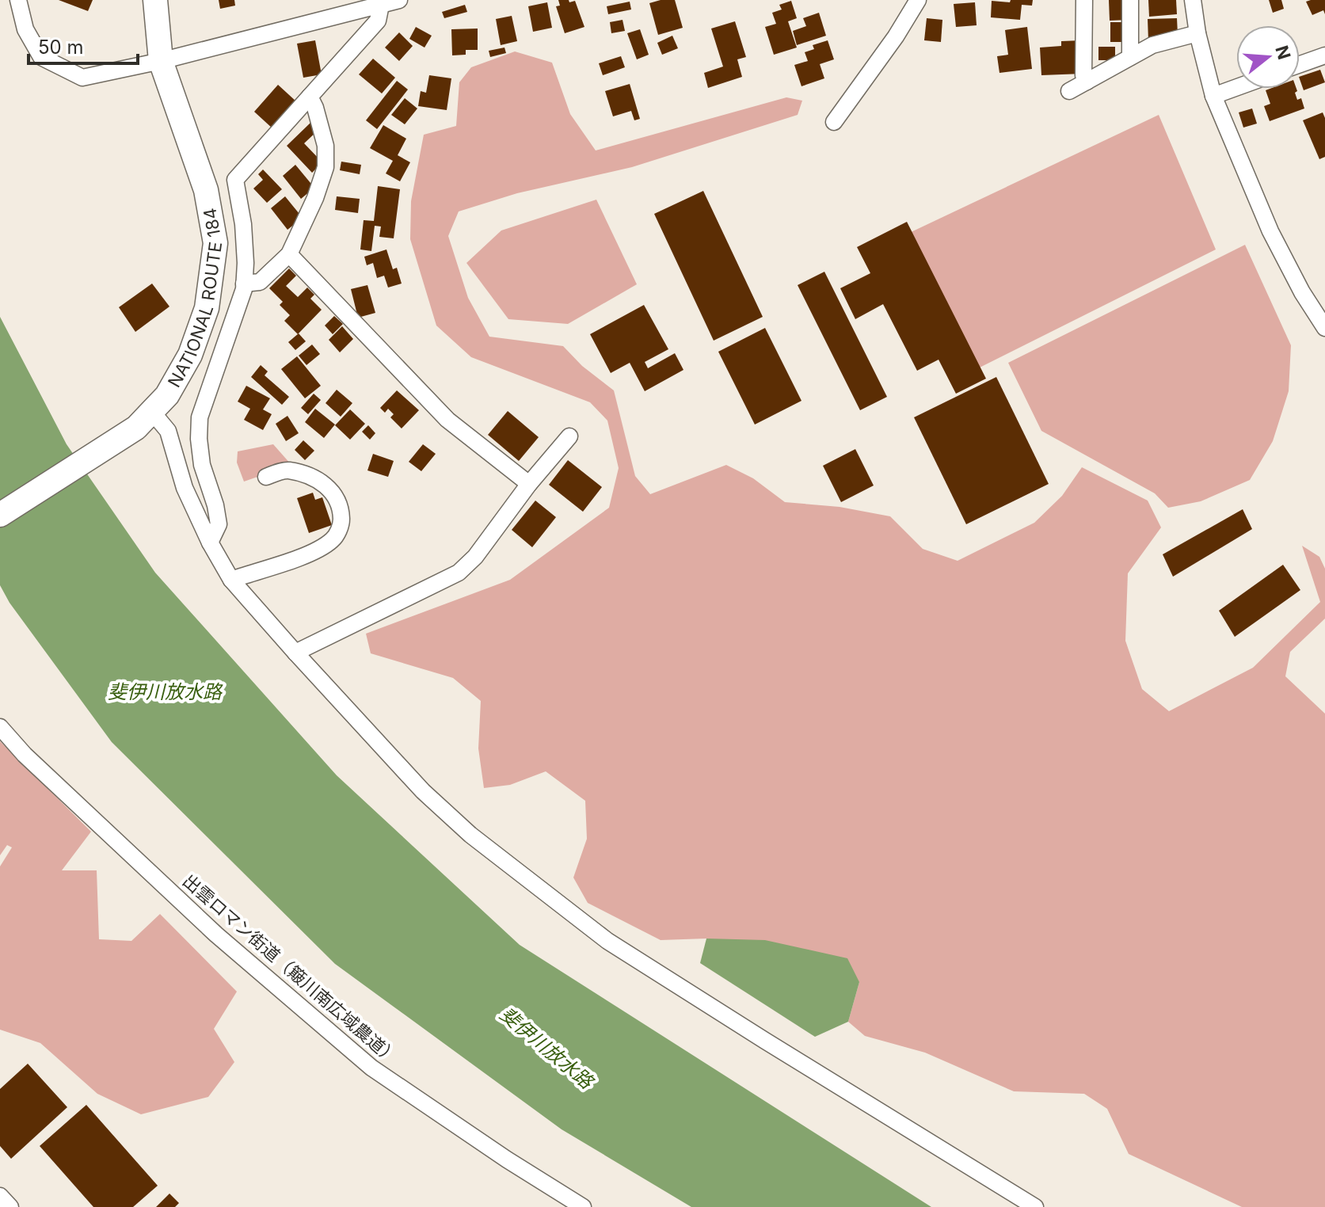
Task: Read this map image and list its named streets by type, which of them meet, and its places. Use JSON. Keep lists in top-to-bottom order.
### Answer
{
  "streets": {
    "highway": ["NATIONAL ROUTE 184"],
    "street": ["出雲ロマン街道（簸川南広域農道）"]
  },
  "water": ["斐伊川放水路"],
  "scale_bar": "50 m",
  "north": "right"
}
